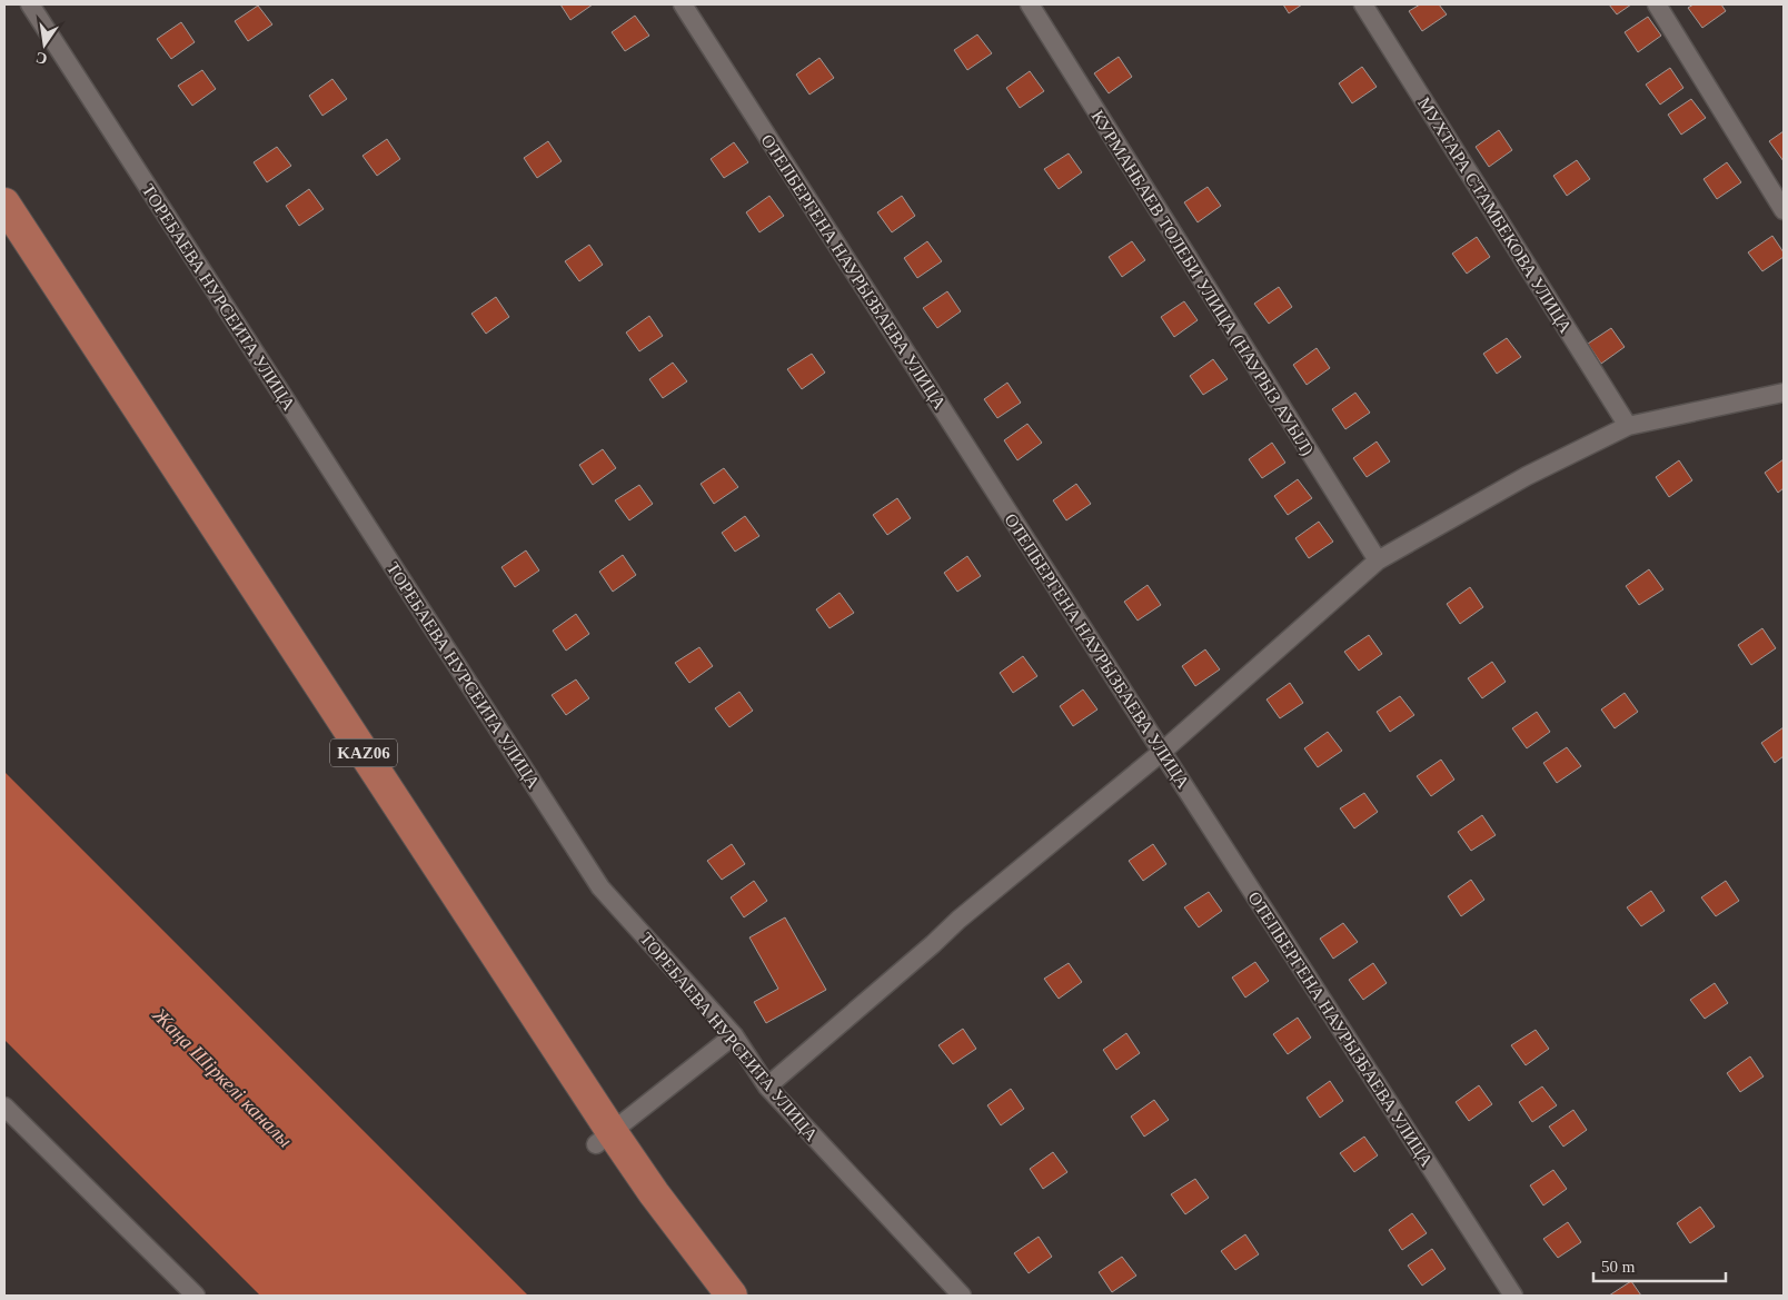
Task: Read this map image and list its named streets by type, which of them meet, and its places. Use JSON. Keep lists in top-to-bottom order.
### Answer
{
  "streets": {
    "highway": ["KАZ06"],
    "street": [
      "МУХТАРА СТАМБЕКОВА УЛИЦА",
      "ОТЕПБЕРГЕНА НАУРЫЗБАЕВА УЛИЦА",
      "КУРМАНБАЕВ ТОЛЕБИ УЛИЦА (НАУРЫЗ АУЫЛ)",
      "ТОРЕБАЕВА НУРСЕИТА УЛИЦА"
    ]
  },
  "water": ["Жаңа Шіркелі каналы"],
  "scale_bar": "50 m",
  "north": "bottom"
}
